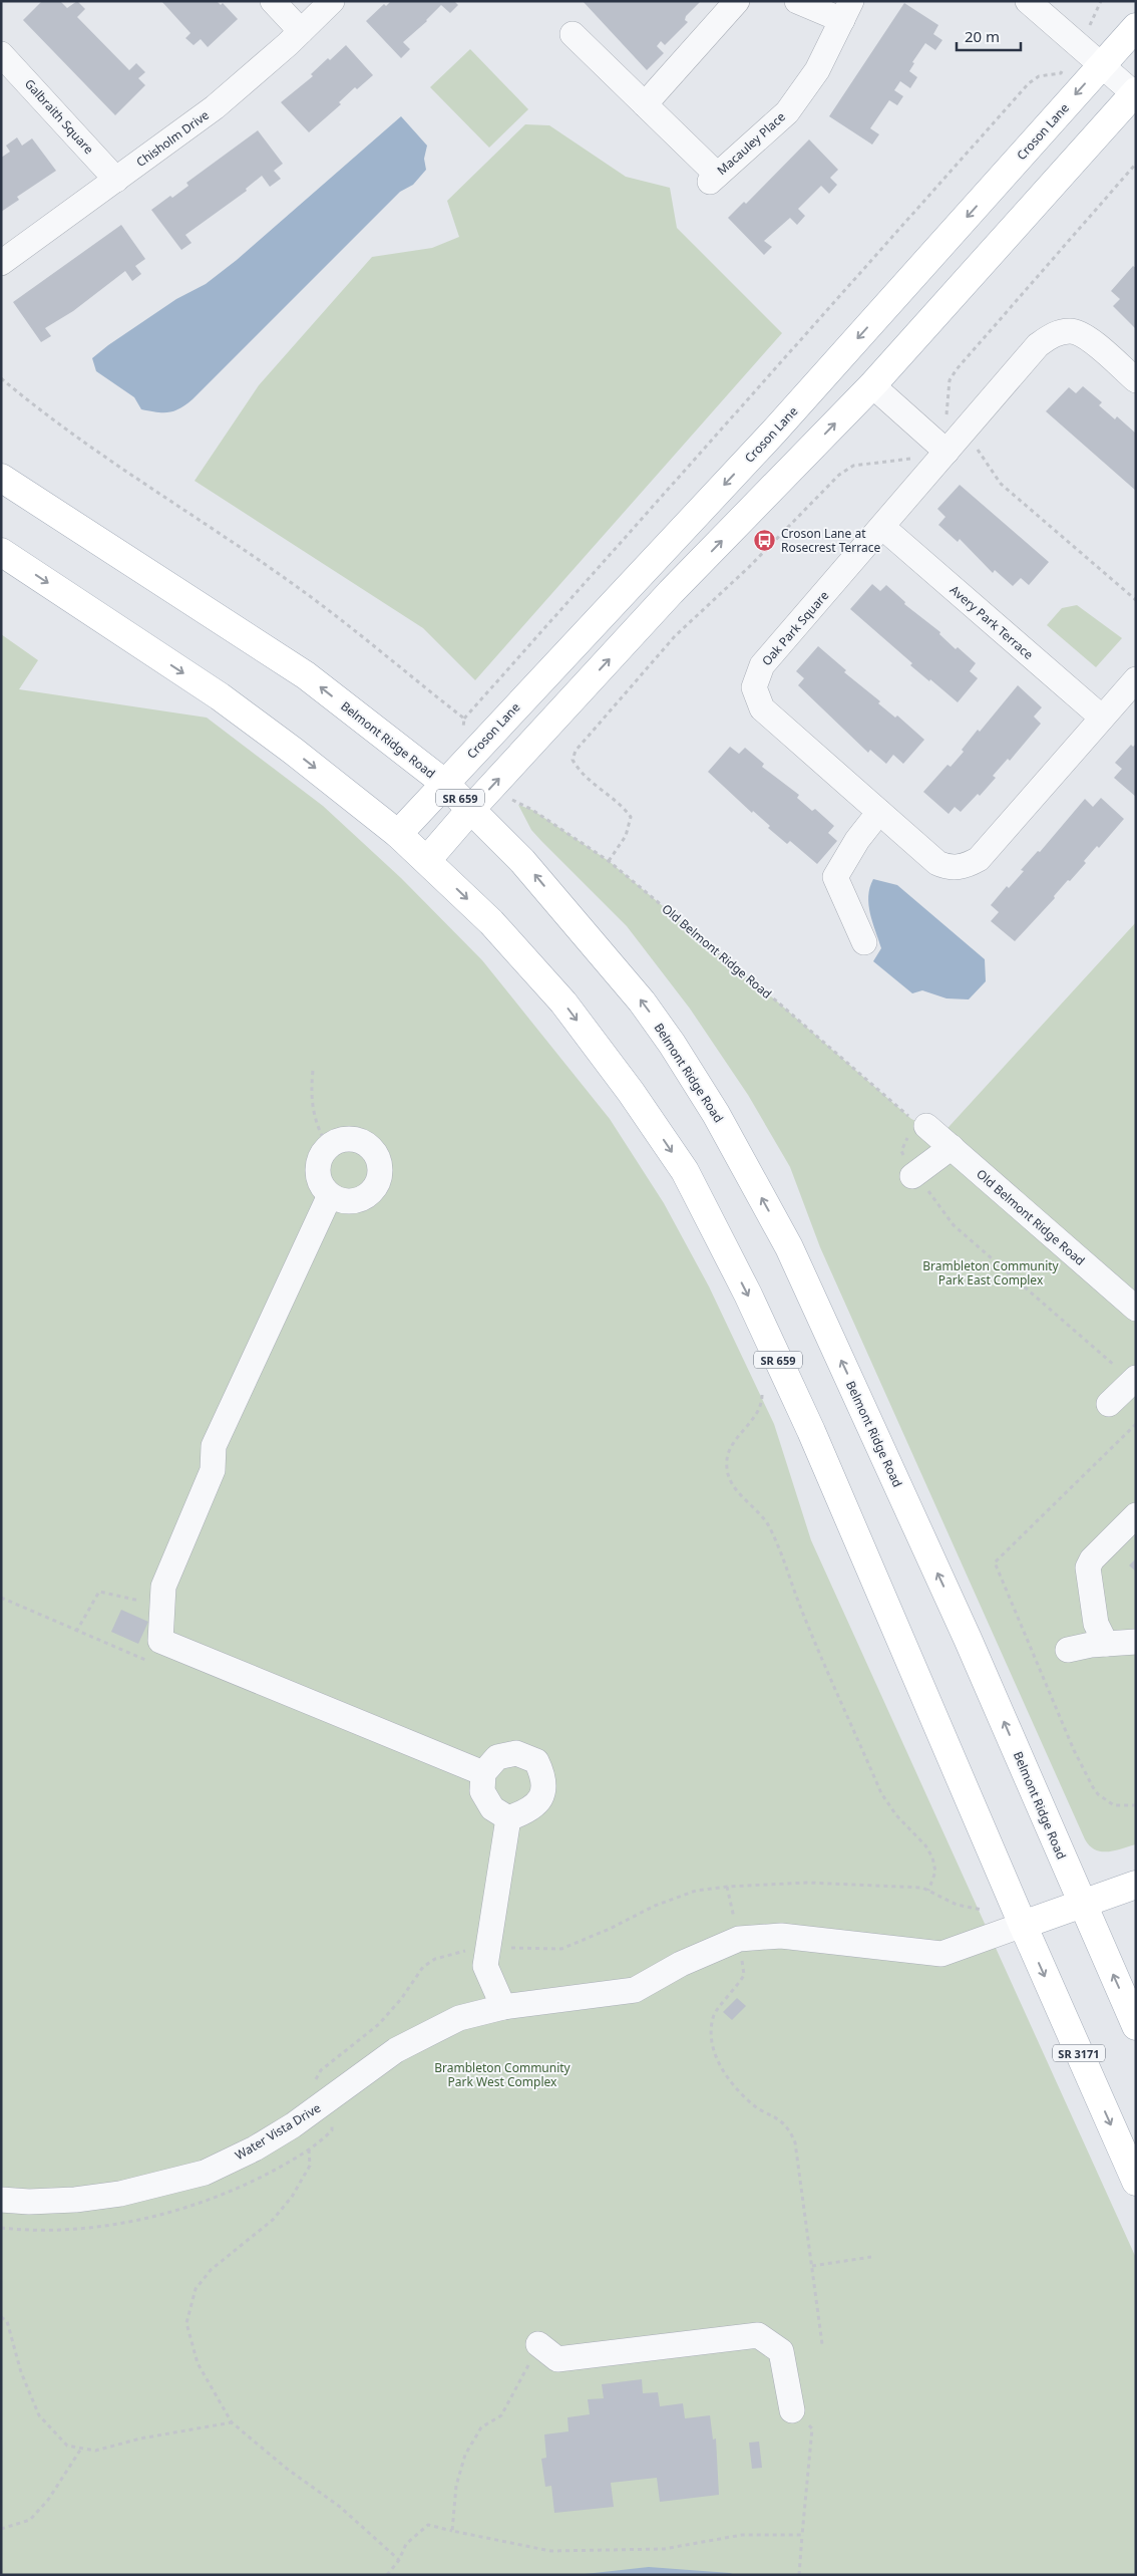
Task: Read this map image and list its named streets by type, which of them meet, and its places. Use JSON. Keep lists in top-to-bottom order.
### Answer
{
  "streets": {
    "main road": [
      "Croson Lane",
      "Belmont Ridge Road",
      "SR 659",
      "SR 3171"
    ],
    "street": [
      "Galbraith Square",
      "Chisholm Drive",
      "Macauley Place",
      "Avery Park Terrace",
      "Oak Park Square",
      "Old Belmont Ridge Road",
      "Water Vista Drive"
    ]
  },
  "crossings": [
    ["Galbraith Square", "Chisholm Drive"],
    ["Croson Lane", "Belmont Ridge Road"],
    ["Croson Lane", "SR 659"],
    ["Croson Lane", "Old Belmont Ridge Road"],
    ["Avery Park Terrace", "Oak Park Square"],
    ["SR 659", "SR 3171"],
    ["SR 659", "Water Vista Drive"],
    ["SR 3171", "Water Vista Drive"]
  ],
  "parks": ["Brambleton Community Park East Complex", "Brambleton Community Park West Complex"],
  "places": {
    "bus stop": ["Croson Lane at Rosecrest Terrace"]
  },
  "scale_bar": "20 m"
}
